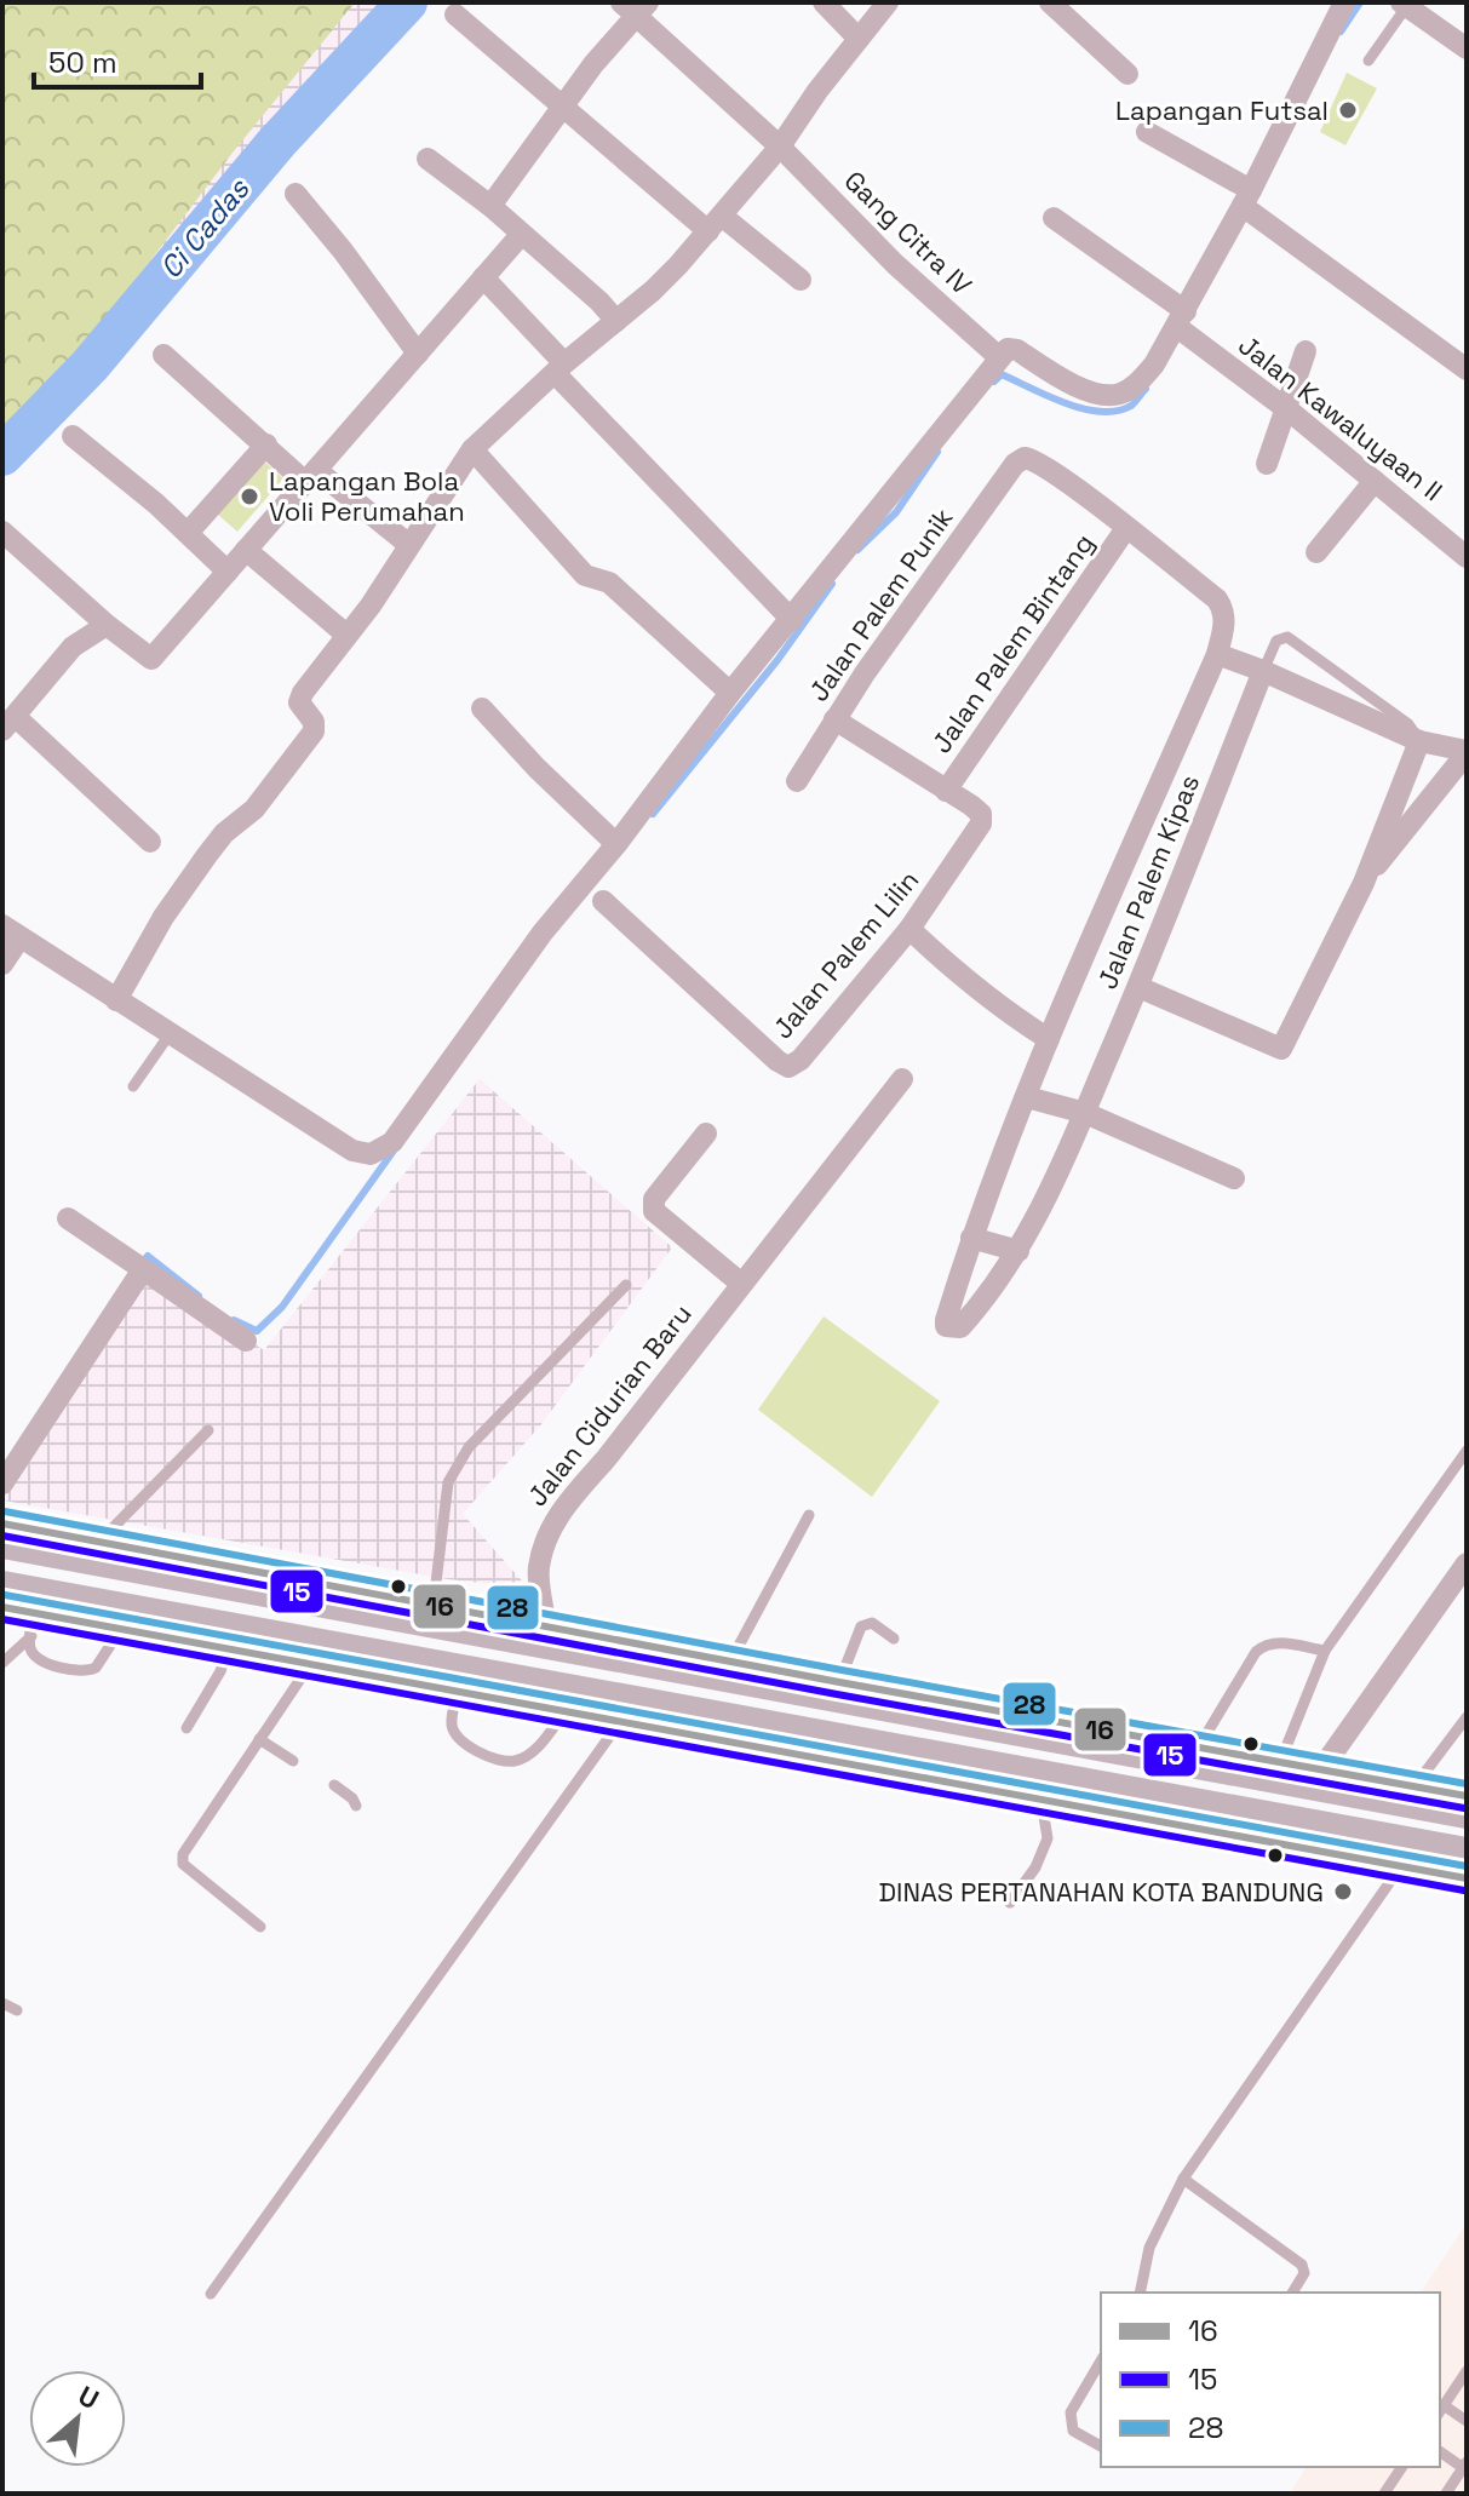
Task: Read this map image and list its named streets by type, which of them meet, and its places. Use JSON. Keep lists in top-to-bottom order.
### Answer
{
  "streets": {
    "street": [
      "Gang Citra IV",
      "Jalan Kawaluyaan II",
      "Jalan Palem Punik",
      "Jalan Palem Bintang",
      "Jalan Palem Kipas",
      "Jalan Palem Lilin",
      "Jalan Cidurian Baru"
    ]
  },
  "crossings": [
    ["Jalan Palem Punik", "Jalan Palem Bintang"],
    ["Jalan Palem Punik", "Jalan Palem Lilin"],
    ["Jalan Palem Bintang", "Jalan Palem Lilin"]
  ],
  "water": ["Ci Cadas"],
  "places": ["Lapangan Futsal", "Lapangan Bola Voli Perumahan", "DINAS PERTANAHAN KOTA BANDUNG"],
  "lines": ["transit line 28", "transit line 16", "transit line 15"],
  "legend": ["16", "15", "28"],
  "scale_bar": "50 m",
  "north": "top right"
}
